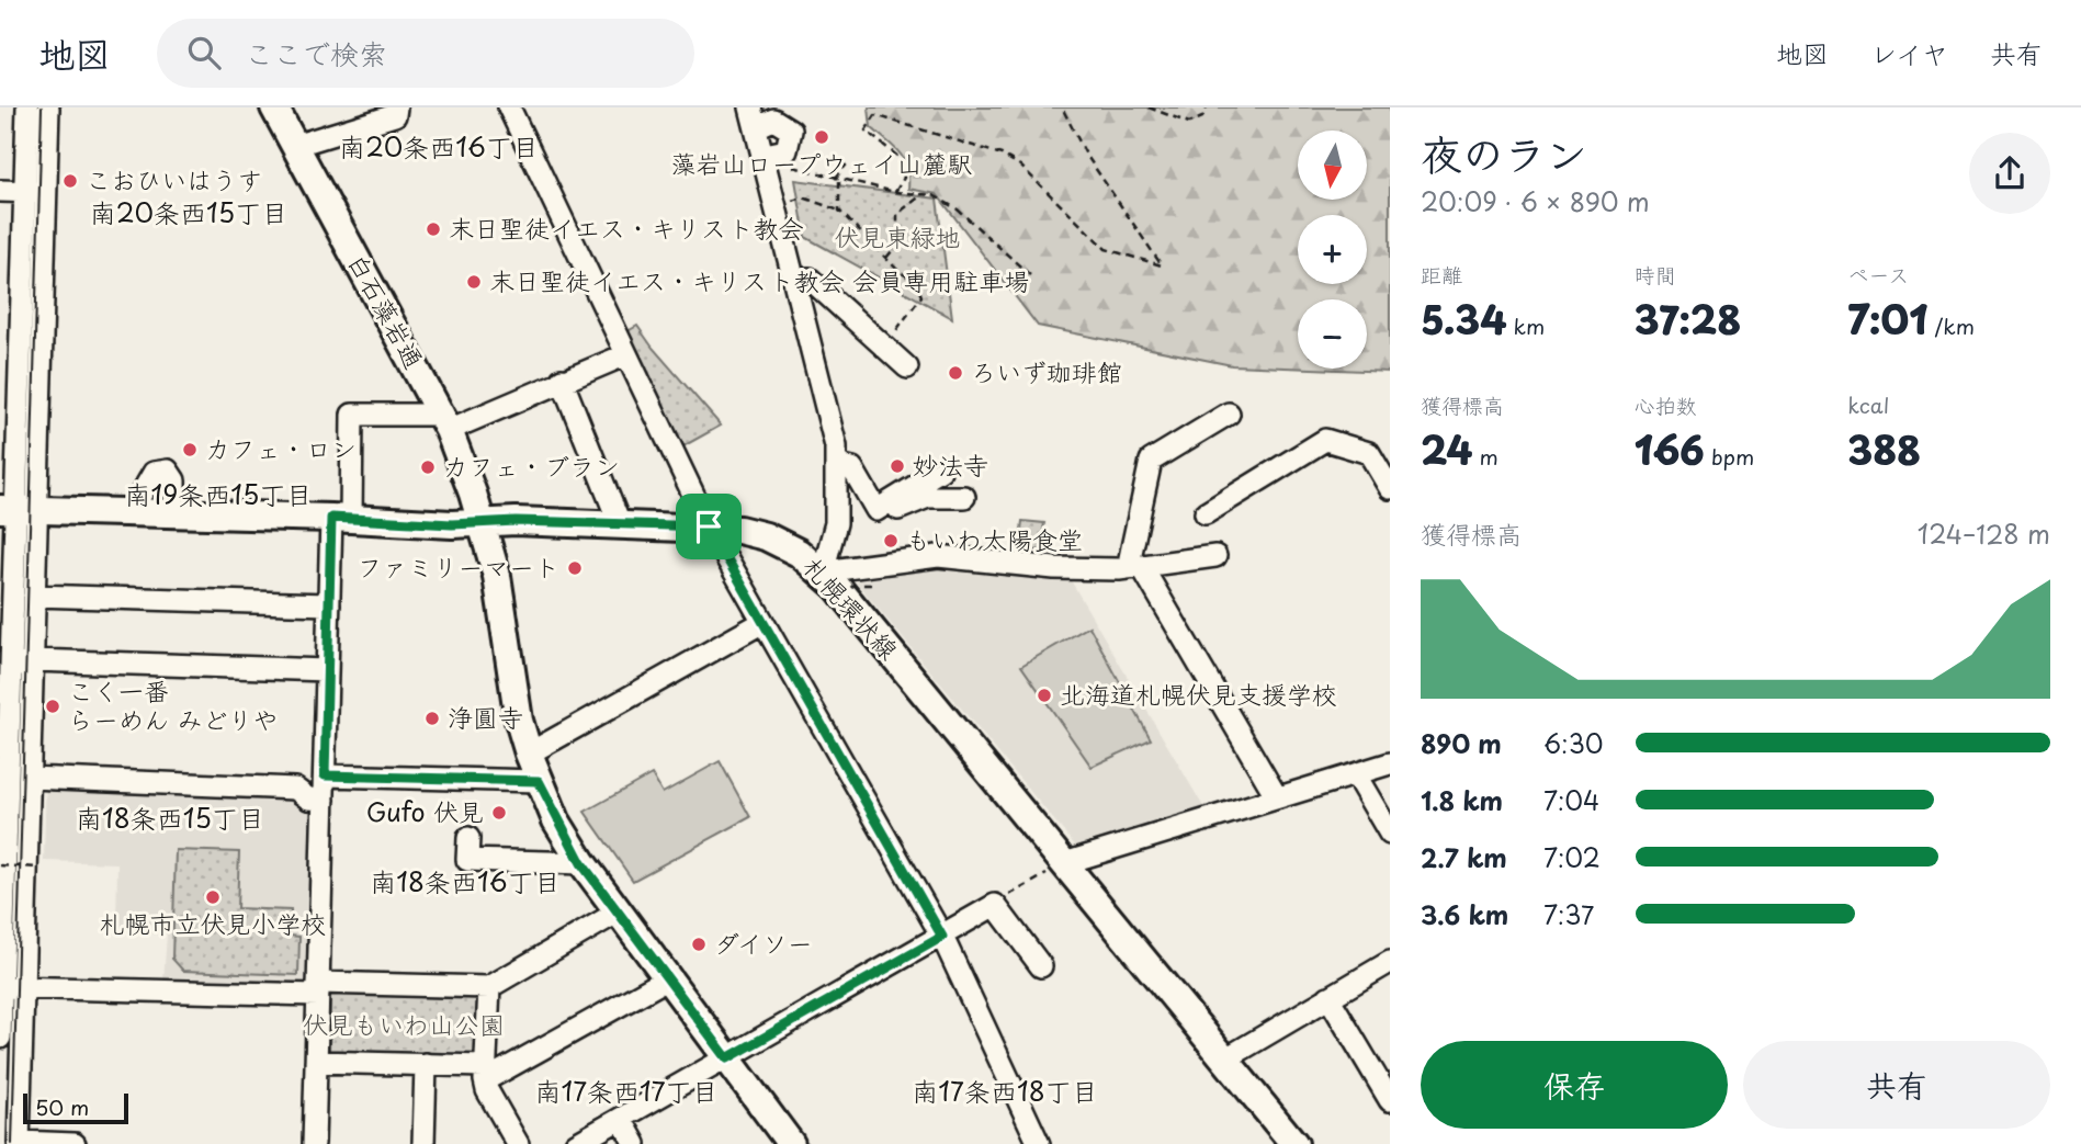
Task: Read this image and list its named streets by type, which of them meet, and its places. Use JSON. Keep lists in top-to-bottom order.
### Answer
{
  "streets": {
    "main road": ["白石藻岩通", "札幌環状線"]
  },
  "crossings": [
    ["白石藻岩通", "札幌環状線"]
  ],
  "districts": [
    "南20条西16丁目",
    "南20条西15丁目",
    "南19条西15丁目",
    "南18条西15丁目",
    "南18条西16丁目",
    "南17条西17丁目",
    "南17条西18丁目"
  ],
  "parks": ["伏見東緑地", "伏見もいわ山公園"],
  "places": [
    "藻岩山ロープウェイ山麓駅",
    "こおひいはうす",
    "末日聖徒イエス・キリスト教会",
    "末日聖徒イエス・キリスト教会 会員専用駐車場",
    "ろいず珈琲館",
    "カフェ・ロン",
    "妙法寺",
    "カフェ・ブラン",
    "もいわ太陽食堂",
    "ファミリーマート",
    "北海道札幌伏見支援学校",
    "こく一番 らーめん みどりや",
    "浄圓寺",
    "Gufo 伏見",
    "札幌市立伏見小学校",
    "ダイソー"
  ],
  "scale_bar": "50 m",
  "north": "bottom",
  "page": {
    "header": "地図",
    "search": "ここで検索",
    "nav": ["地図", "レイヤ", "共有"],
    "heading": ["夜のラン", "20:09 · 6 × 890 m"],
    "map_buttons": ["+", "−"],
    "stats": [
      ["距離", "5.34 km"],
      ["時間", "37:28"],
      ["ペース", "7:01 /km"],
      ["獲得標高", "24 m"],
      ["心拍数", "166 bpm"],
      ["kcal", "388"]
    ],
    "chart": ["獲得標高", "124–128 m"],
    "list": [
      {
        "name": "890 m",
        "note": "6:30"
      },
      {
        "name": "1.8 km",
        "note": "7:04"
      },
      {
        "name": "2.7 km",
        "note": "7:02"
      },
      {
        "name": "3.6 km",
        "note": "7:37"
      }
    ],
    "buttons": ["保存", "共有"],
    "scale": "50 m"
  }
}
